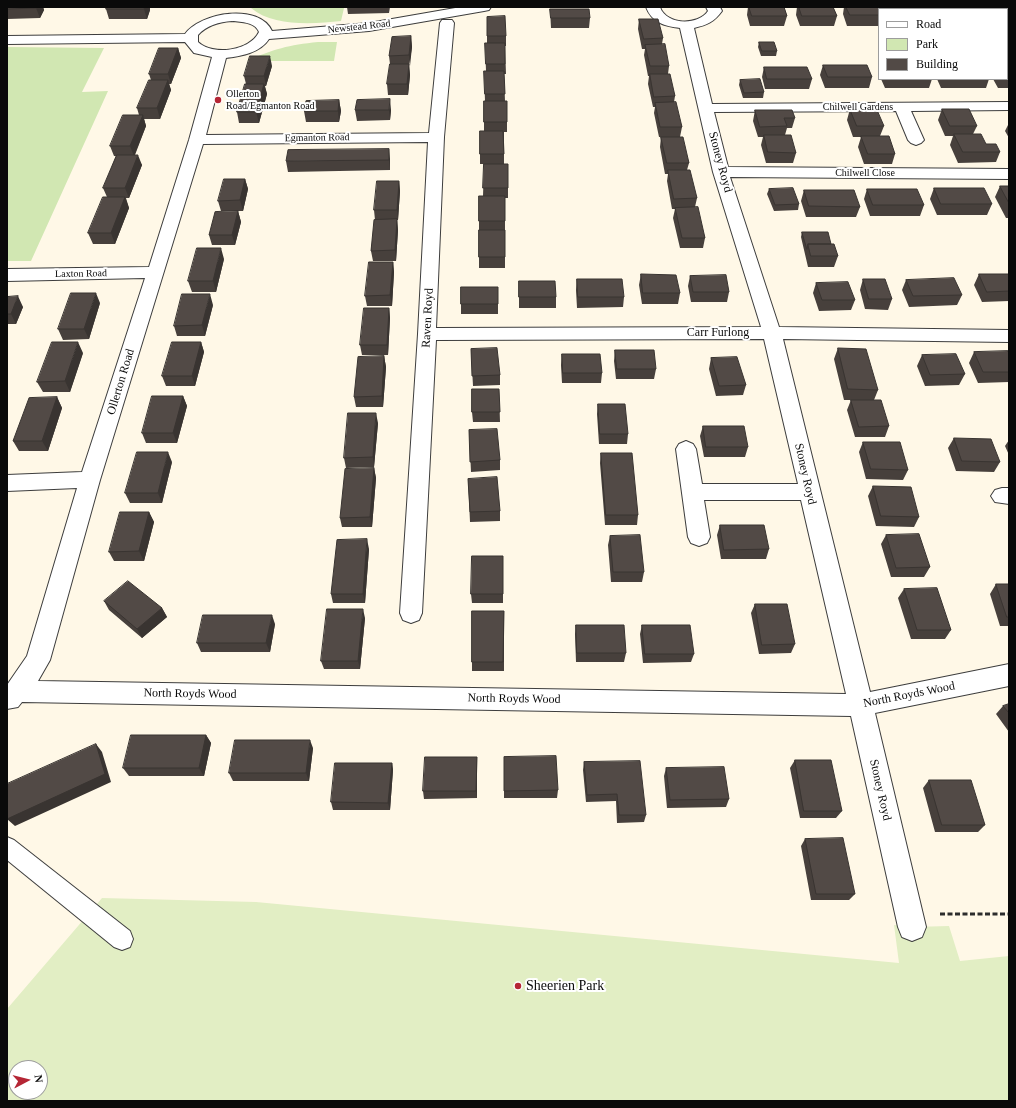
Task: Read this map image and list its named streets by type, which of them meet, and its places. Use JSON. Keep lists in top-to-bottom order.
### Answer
{
  "streets": {
    "street": [
      "Newstead Road",
      "Chilwell Gardens",
      "Egmanton Road",
      "Stoney Royd",
      "Chilwell Close",
      "Laxton Road",
      "Raven Royd",
      "Carr Furlong",
      "Ollerton Road",
      "North Royds Wood"
    ]
  },
  "crossings": [
    ["Newstead Road", "Raven Royd"],
    ["Chilwell Gardens", "Stoney Royd"],
    ["Egmanton Road", "Raven Royd"],
    ["Egmanton Road", "Ollerton Road"],
    ["Stoney Royd", "Chilwell Close"],
    ["Stoney Royd", "Carr Furlong"],
    ["Stoney Royd", "North Royds Wood"],
    ["Laxton Road", "Ollerton Road"],
    ["Raven Royd", "Carr Furlong"],
    ["Ollerton Road", "North Royds Wood"]
  ],
  "places": ["Ollerton Road/Egmanton Road", "Sheerien Park"],
  "legend": ["Road", "Park", "Building"],
  "north": "right"
}
